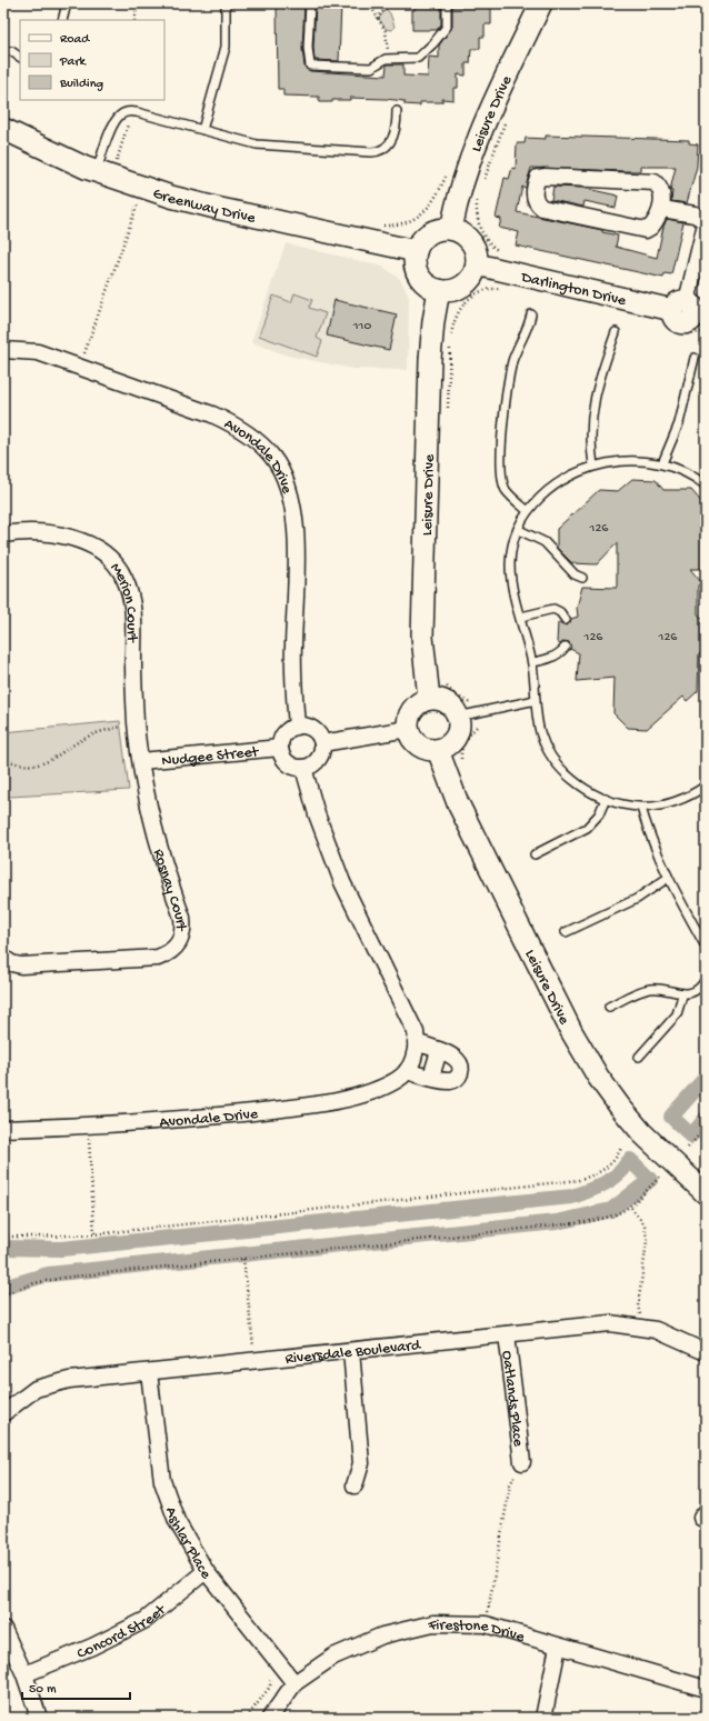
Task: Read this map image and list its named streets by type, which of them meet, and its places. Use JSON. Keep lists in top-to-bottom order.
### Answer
{
  "streets": {
    "street": [
      "Leisure Drive",
      "Greenway Drive",
      "Darlington Drive",
      "Avondale Drive",
      "Merion Court",
      "Nudgee Street",
      "Rosnay Court",
      "Riversdale Boulevard",
      "Oatlands Place",
      "Ashlar Place",
      "Concord Street",
      "Firestone Drive"
    ]
  },
  "crossings": [
    ["Leisure Drive", "Greenway Drive"],
    ["Leisure Drive", "Darlington Drive"],
    ["Greenway Drive", "Darlington Drive"],
    ["Avondale Drive", "Nudgee Street"],
    ["Merion Court", "Nudgee Street"],
    ["Merion Court", "Rosnay Court"],
    ["Nudgee Street", "Rosnay Court"],
    ["Riversdale Boulevard", "Oatlands Place"],
    ["Riversdale Boulevard", "Ashlar Place"],
    ["Ashlar Place", "Concord Street"],
    ["Ashlar Place", "Firestone Drive"]
  ],
  "house_numbers": [
    "110",
    "126",
    "126",
    "126"
  ],
  "legend": ["Road", "Park", "Building"],
  "scale_bar": "50 m"
}
